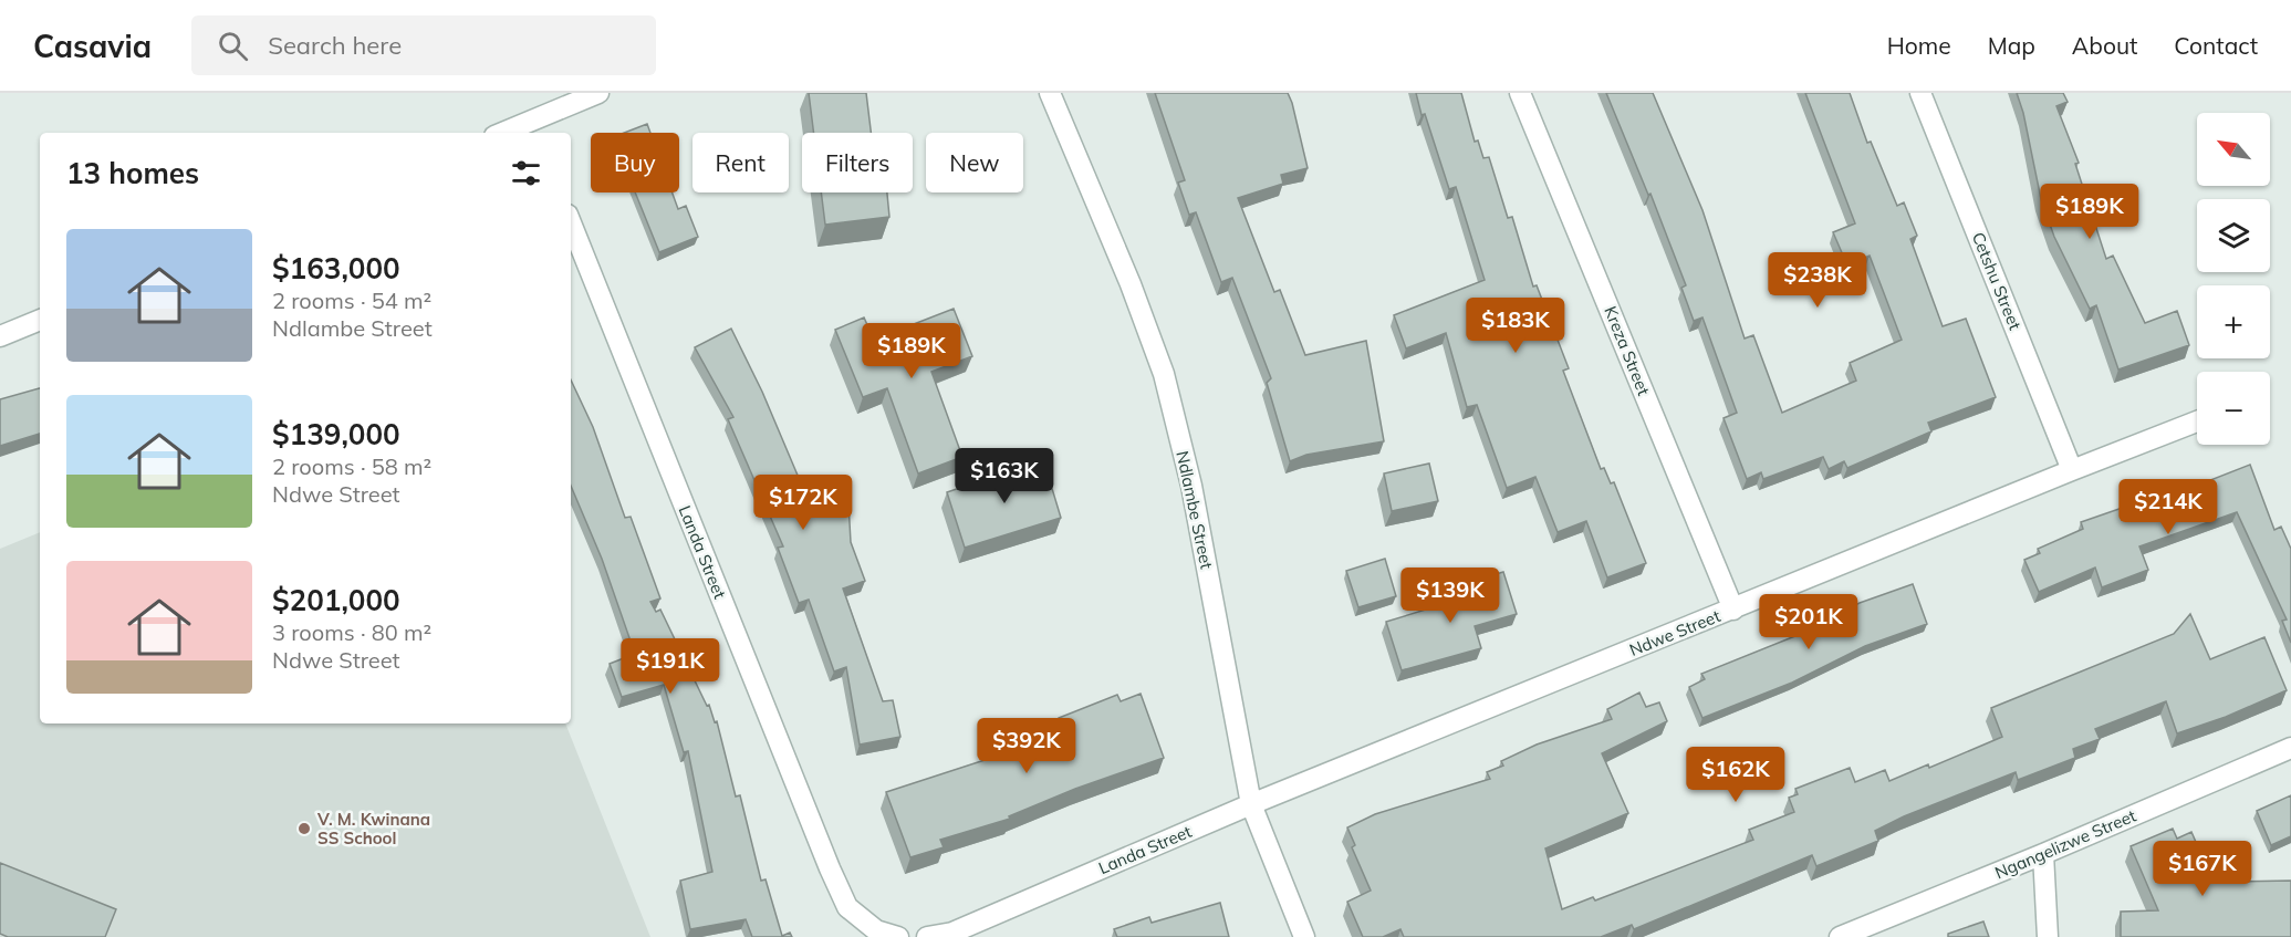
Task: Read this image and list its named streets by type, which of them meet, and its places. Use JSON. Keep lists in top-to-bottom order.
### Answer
{
  "streets": {
    "street": [
      "Cetshu Street",
      "Kreza Street",
      "Ndlambe Street",
      "Landa Street",
      "Ndwe Street",
      "Ngangelizwe Street"
    ]
  },
  "crossings": [
    ["Cetshu Street", "Ndwe Street"],
    ["Kreza Street", "Ndwe Street"],
    ["Ndlambe Street", "Landa Street"],
    ["Ndlambe Street", "Ndwe Street"],
    ["Landa Street", "Ndwe Street"]
  ],
  "places": ["V. M. Kwinana SS School"],
  "north": "top left",
  "page": {
    "header": "Casavia",
    "search": "Search here",
    "nav": [
      "Home",
      "Map",
      "About",
      "Contact"
    ],
    "map_buttons": ["+", "−"],
    "chip": [
      "Buy",
      "Rent",
      "Filters",
      "New"
    ],
    "heading": "13 homes",
    "price": [
      "$189K",
      "$238K",
      "$183K",
      "$189K",
      "$163K",
      "$172K",
      "$214K",
      "$139K",
      "$201K",
      "$191K",
      "$392K",
      "$162K",
      "$167K"
    ],
    "list": [
      {
        "name": "$163,000",
        "note": "2 rooms · 54 m² · Ndlambe Street"
      },
      {
        "name": "$139,000",
        "note": "2 rooms · 58 m² · Ndwe Street"
      },
      {
        "name": "$201,000",
        "note": "3 rooms · 80 m² · Ndwe Street"
      }
    ]
  }
}
